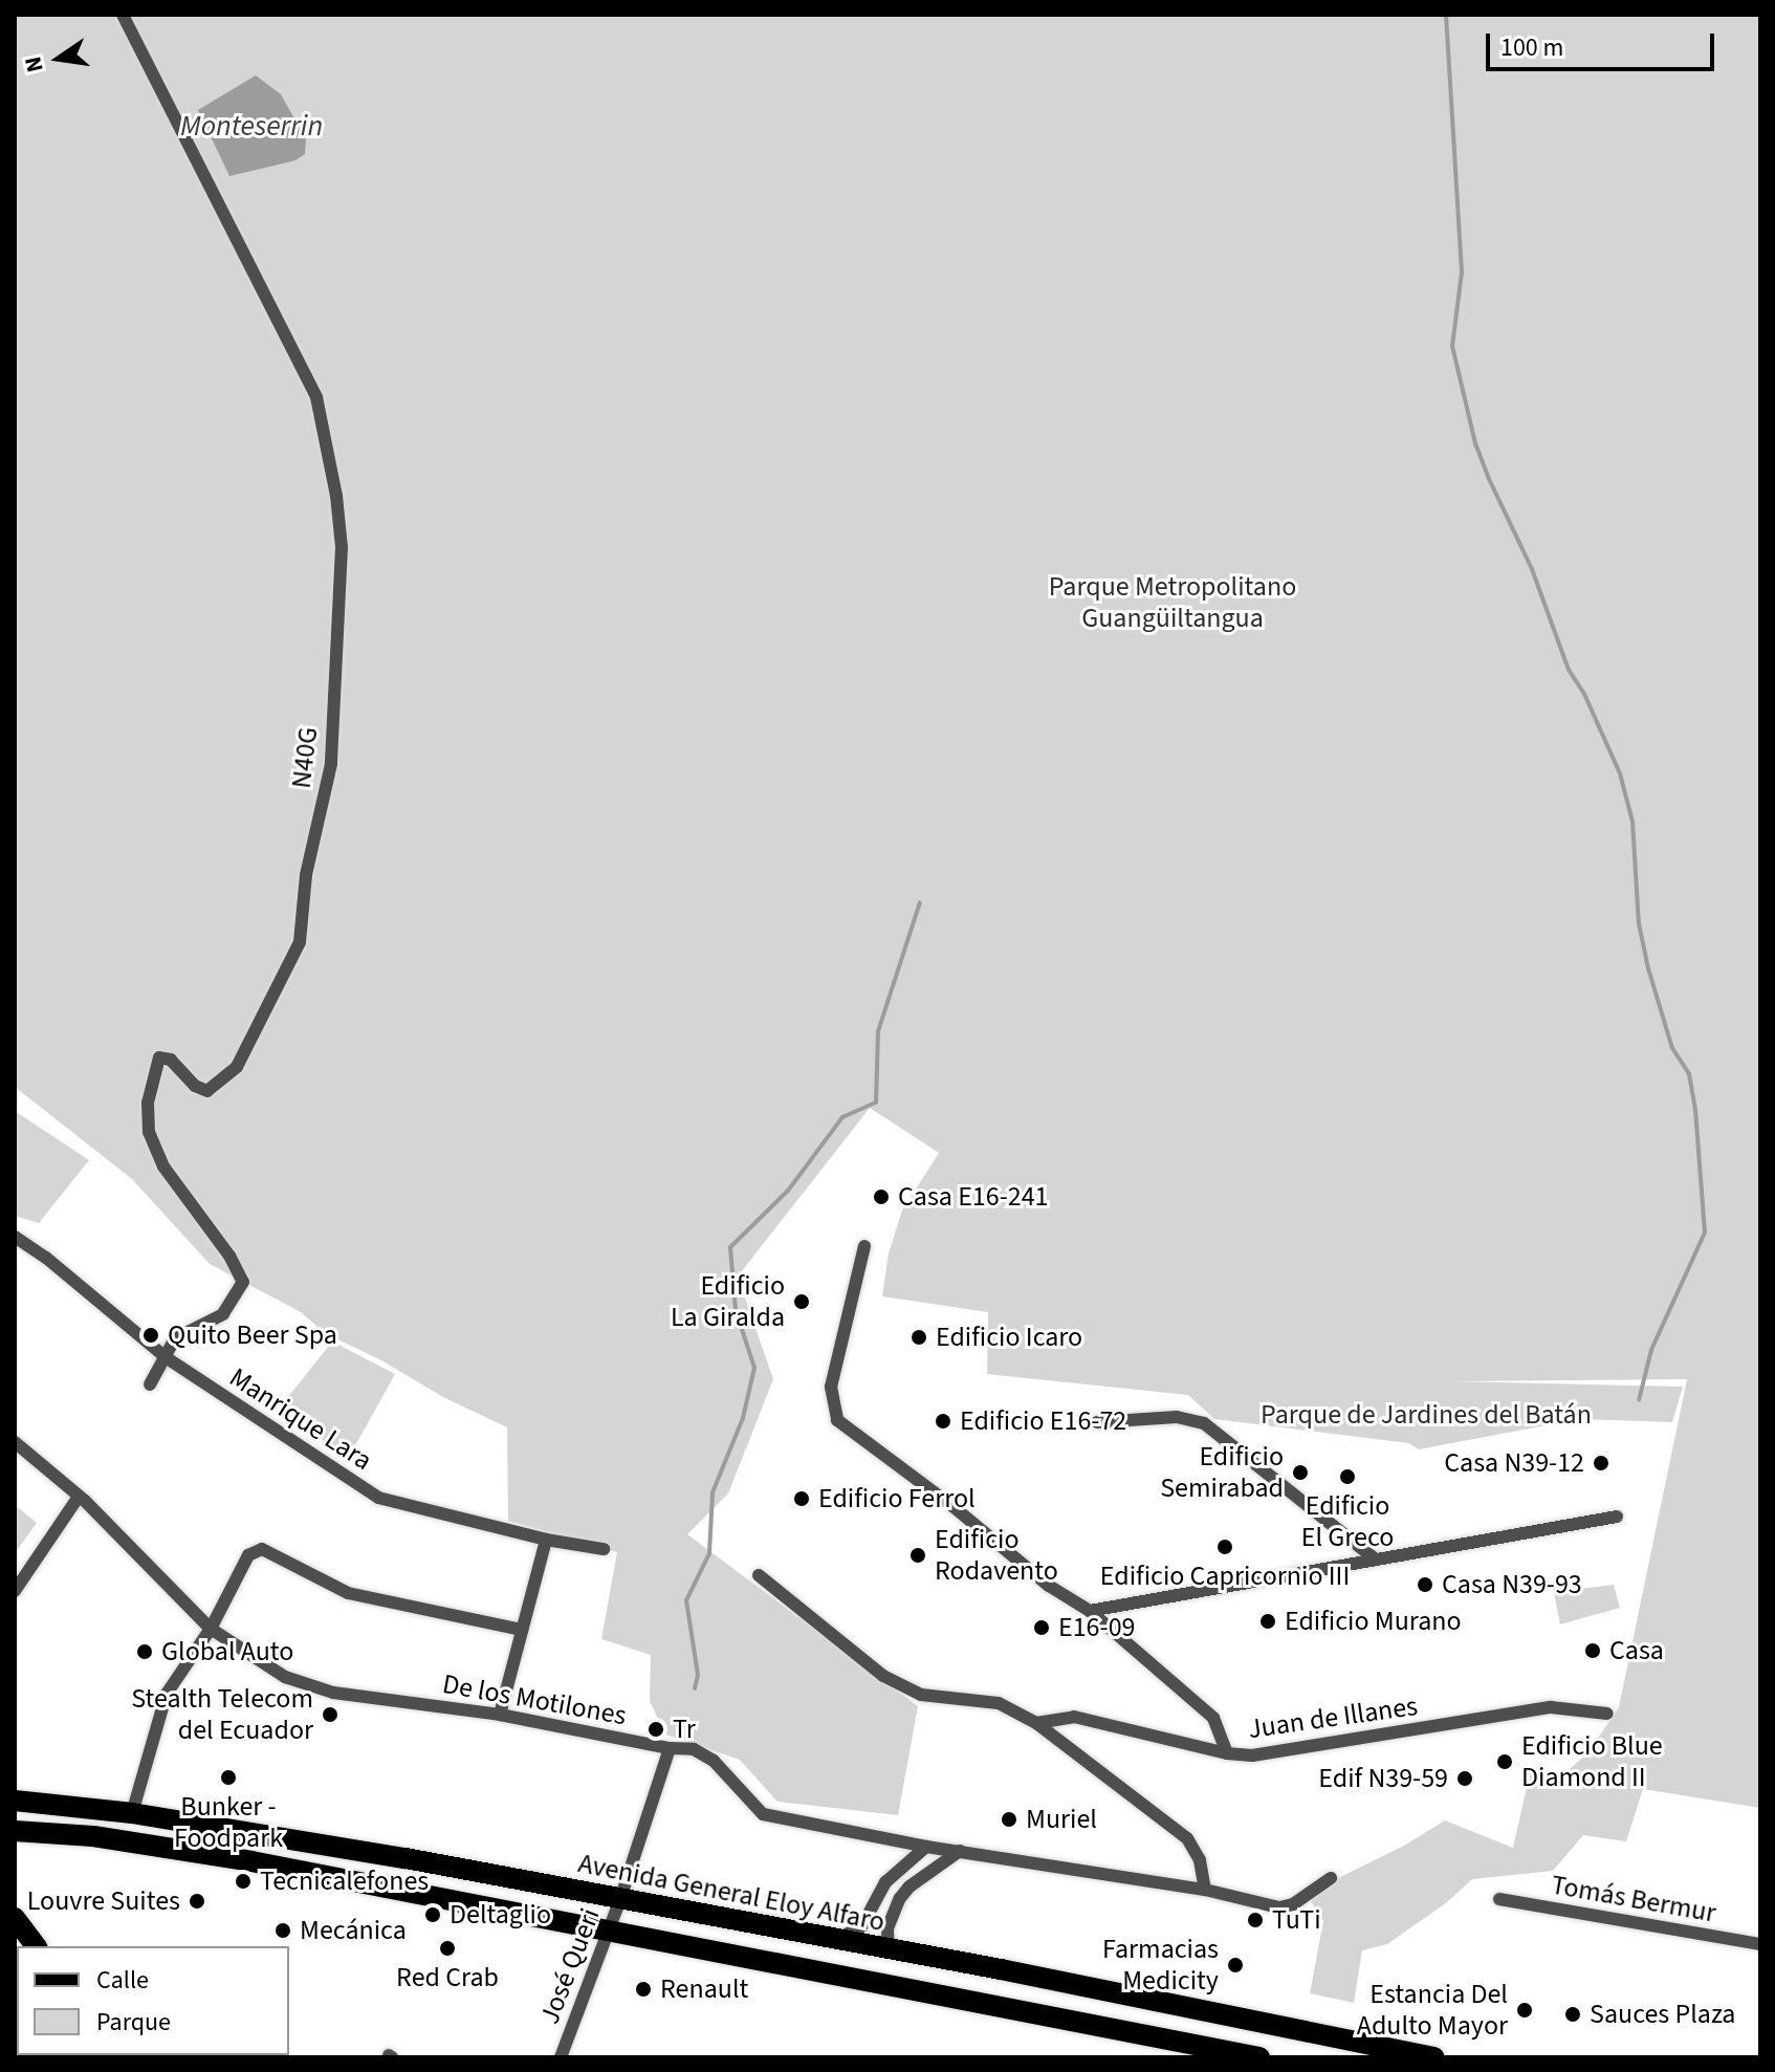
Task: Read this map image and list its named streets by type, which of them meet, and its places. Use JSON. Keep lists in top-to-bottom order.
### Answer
{
  "streets": {
    "main road": ["Avenida General Eloy Alfaro"],
    "street": [
      "N40G",
      "Manrique Lara",
      "De los Motilones",
      "Juan de Illanes",
      "Tomás Bermur",
      "José Queri"
    ]
  },
  "crossings": [
    ["N40G", "Manrique Lara"],
    ["De los Motilones", "José Queri"],
    ["Avenida General Eloy Alfaro", "José Queri"]
  ],
  "water": ["Monteserrin"],
  "parks": ["Parque Metropolitano Guangüiltangua", "Parque de Jardines del Batán"],
  "places": [
    "Casa E16-241",
    "Edificio La Giralda",
    "Quito Beer Spa",
    "Edificio Icaro",
    "Edificio E16-72",
    "Casa N39-12",
    "Edificio Semirabad",
    "Edificio El Greco",
    "Edificio Ferrol",
    "Edificio Capricornio III",
    "Edificio Rodavento",
    "Casa N39-93",
    "Edificio Murano",
    "E16-09",
    "Casa",
    "Global Auto",
    "Stealth Telecom del Ecuador",
    "Tr",
    "Edificio Blue Diamond II",
    "Bunker - Foodpark",
    "Edif N39-59",
    "Muriel",
    "Tecnicalefones",
    "Louvre Suites",
    "Deltaglio",
    "TuTi",
    "Mecánica",
    "Red Crab",
    "Farmacias Medicity",
    "Renault",
    "Estancia Del Adulto Mayor",
    "Sauces Plaza"
  ],
  "legend": ["Calle", "Parque"],
  "scale_bar": "100 m",
  "north": "left"
}
